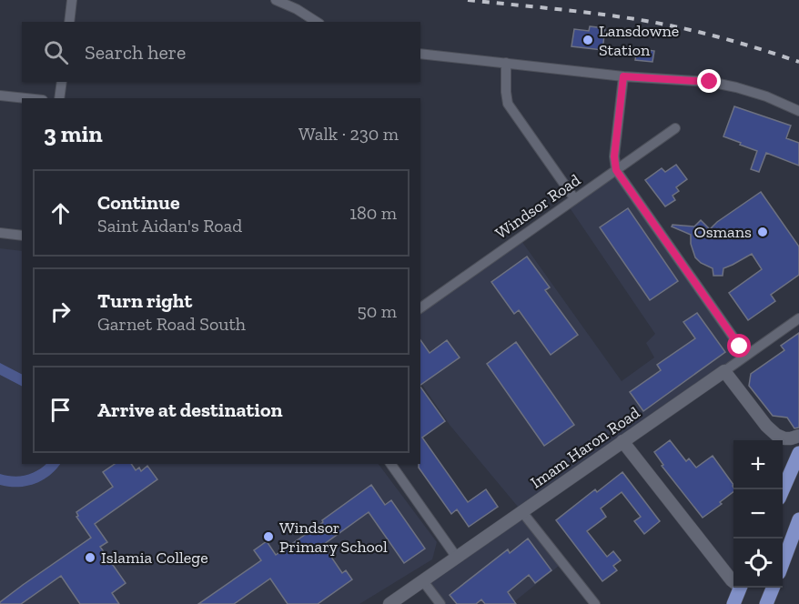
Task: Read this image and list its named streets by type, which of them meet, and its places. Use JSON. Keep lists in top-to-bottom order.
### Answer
{
  "streets": {
    "street": ["Windsor Road", "Imam Haron Road"]
  },
  "places": [
    "Lansdowne Station",
    "Osmans",
    "Windsor Primary School",
    "Islamia College"
  ],
  "page": {
    "search": "Search here",
    "heading": ["3 min", "Walk · 230 m"],
    "list": [
      ["Continue", "Saint Aidan's Road", "180 m"],
      ["Turn right", "Garnet Road South", "50 m"],
      "Arrive at destination"
    ],
    "map_buttons": ["+", "−"]
  }
}
